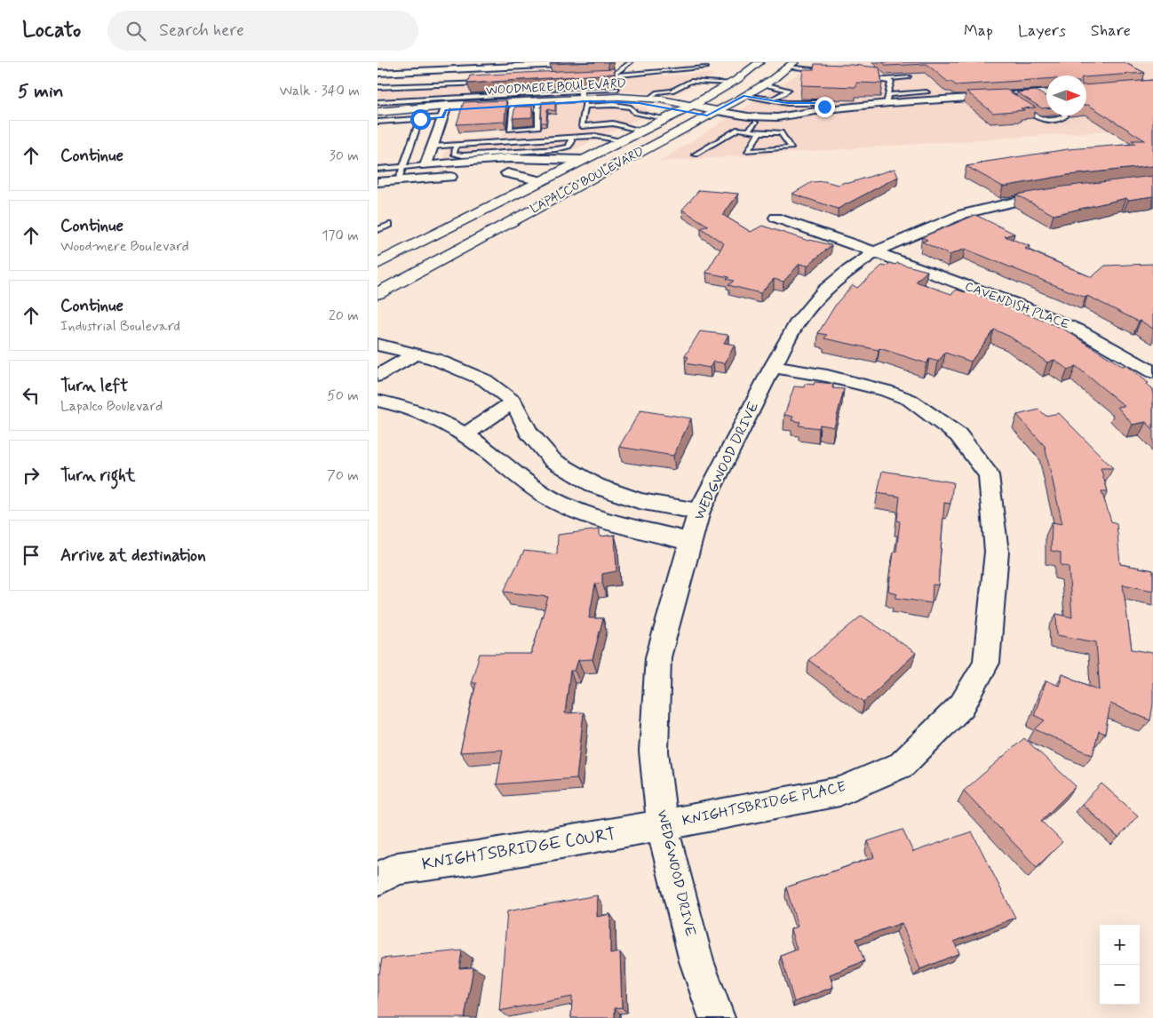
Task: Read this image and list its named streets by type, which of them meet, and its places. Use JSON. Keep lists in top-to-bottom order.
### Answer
{
  "streets": {
    "main road": ["WOODMERE BOULEVARD", "LAPALCO BOULEVARD"],
    "street": [
      "CAVENDISH PLACE",
      "WEDGWOOD DRIVE",
      "KNIGHTSBRIDGE PLACE",
      "KNIGHTSBRIDGE COURT"
    ]
  },
  "crossings": [
    ["WOODMERE BOULEVARD", "LAPALCO BOULEVARD"],
    ["CAVENDISH PLACE", "WEDGWOOD DRIVE"],
    ["WEDGWOOD DRIVE", "KNIGHTSBRIDGE PLACE"],
    ["WEDGWOOD DRIVE", "KNIGHTSBRIDGE COURT"],
    ["KNIGHTSBRIDGE PLACE", "KNIGHTSBRIDGE COURT"]
  ],
  "north": "right",
  "page": {
    "header": "Locato",
    "search": "Search here",
    "nav": ["Map", "Layers", "Share"],
    "heading": ["5 min", "Walk · 340 m"],
    "list": [
      ["Continue", "30 m"],
      ["Continue", "Woodmere Boulevard", "170 m"],
      ["Continue", "Industrial Boulevard", "20 m"],
      ["Turn left", "Lapalco Boulevard", "50 m"],
      ["Turn right", "70 m"],
      "Arrive at destination"
    ],
    "map_buttons": ["+", "−"]
  }
}
